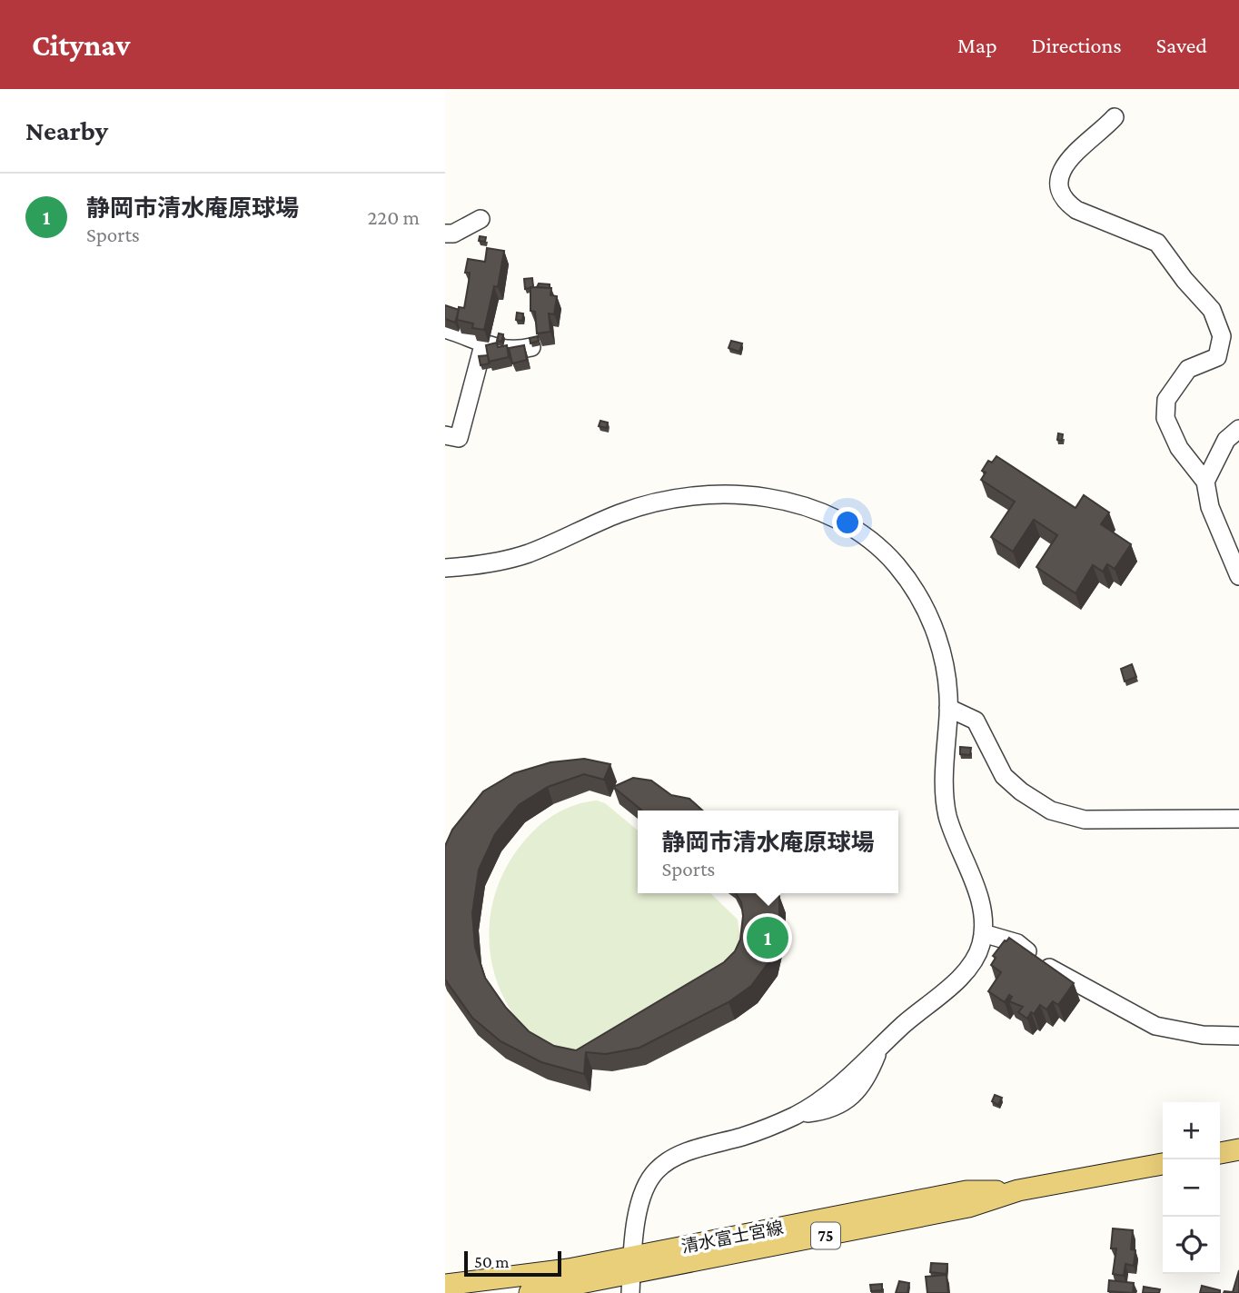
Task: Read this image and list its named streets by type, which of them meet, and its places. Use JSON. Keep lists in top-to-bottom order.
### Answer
{
  "streets": {
    "main road": ["75", "清水富士宮線"]
  },
  "scale_bar": "50 m",
  "page": {
    "header": "Citynav",
    "nav": ["Map", "Directions", "Saved"],
    "heading": "Nearby",
    "list": [
      {
        "mark": "1",
        "name": "静岡市清水庵原球場",
        "note": "Sports",
        "value": "220 m"
      }
    ],
    "popup": ["静岡市清水庵原球場", "Sports"],
    "pins": "1",
    "map_buttons": ["+", "−"],
    "scale": "50 m"
  }
}
